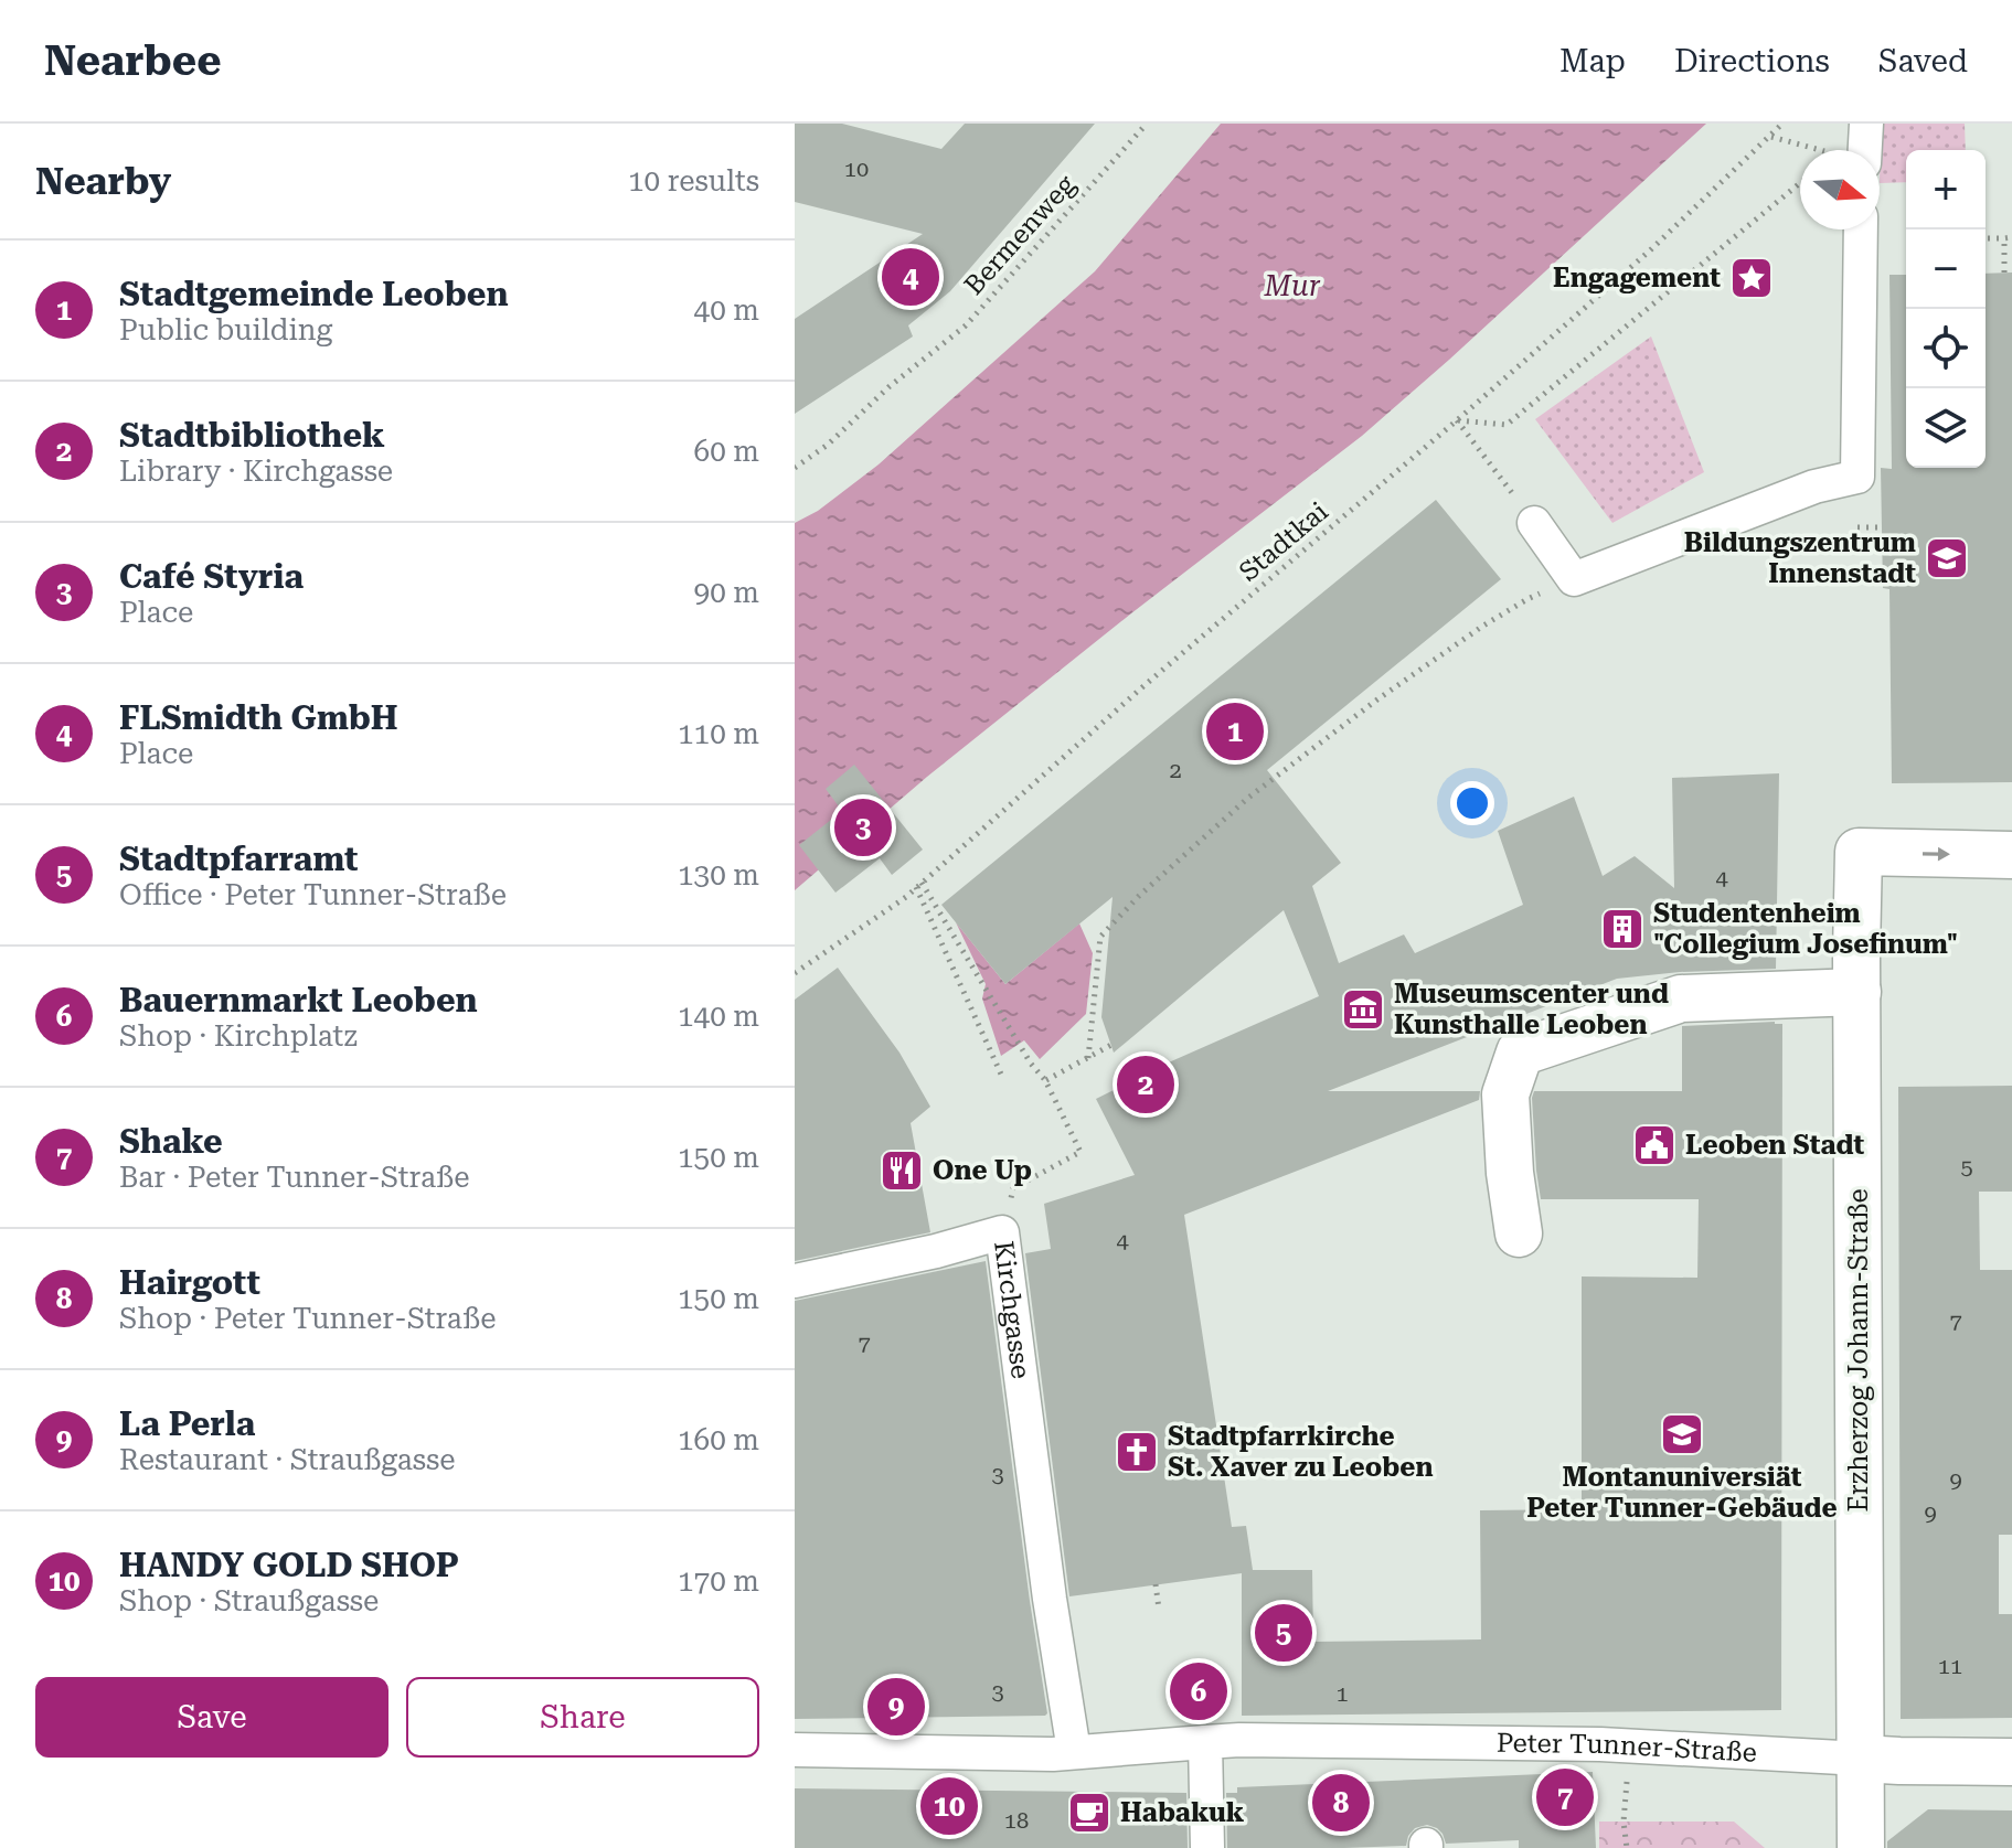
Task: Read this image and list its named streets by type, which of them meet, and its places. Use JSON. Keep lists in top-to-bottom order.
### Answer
{
  "streets": {
    "street": ["Kirchgasse", "Erzherzog Johann-Straße", "Peter Tunner-Straße"],
    "path": ["Bermenweg", "Stadtkai"]
  },
  "crossings": [
    ["Kirchgasse", "Peter Tunner-Straße"],
    ["Erzherzog Johann-Straße", "Peter Tunner-Straße"]
  ],
  "water": ["Mur"],
  "places": {
    "place": ["Engagement"],
    "school or university": ["Bildungszentrum Innenstadt", "Montanuniversiät Peter Tunner-Gebäude"],
    "building": ["Studentenheim \"Collegium Josefinum\""],
    "museum": ["Museumscenter und Kunsthalle Leoben"],
    "public building": ["Leoben Stadt"],
    "restaurant": ["One Up"],
    "church": ["Stadtpfarrkirche St. Xaver zu Leoben"],
    "cafe": ["Habakuk"]
  },
  "house_numbers": [
    "10",
    "2",
    "4",
    "5",
    "4",
    "7",
    "7",
    "3",
    "9",
    "9",
    "11",
    "3",
    "1",
    "18"
  ],
  "north": "right",
  "page": {
    "header": "Nearbee",
    "nav": ["Map", "Directions", "Saved"],
    "heading": ["Nearby", "10 results"],
    "map_buttons": ["+", "−"],
    "list": [
      {
        "mark": "1",
        "name": "Stadtgemeinde Leoben",
        "note": "Public building",
        "value": "40 m"
      },
      {
        "mark": "2",
        "name": "Stadtbibliothek",
        "note": "Library · Kirchgasse",
        "value": "60 m"
      },
      {
        "mark": "3",
        "name": "Café Styria",
        "note": "Place",
        "value": "90 m"
      },
      {
        "mark": "4",
        "name": "FLSmidth GmbH",
        "note": "Place",
        "value": "110 m"
      },
      {
        "mark": "5",
        "name": "Stadtpfarramt",
        "note": "Office · Peter Tunner-Straße",
        "value": "130 m"
      },
      {
        "mark": "6",
        "name": "Bauernmarkt Leoben",
        "note": "Shop · Kirchplatz",
        "value": "140 m"
      },
      {
        "mark": "7",
        "name": "Shake",
        "note": "Bar · Peter Tunner-Straße",
        "value": "150 m"
      },
      {
        "mark": "8",
        "name": "Hairgott",
        "note": "Shop · Peter Tunner-Straße",
        "value": "150 m"
      },
      {
        "mark": "9",
        "name": "La Perla",
        "note": "Restaurant · Straußgasse",
        "value": "160 m"
      },
      {
        "mark": "10",
        "name": "HANDY GOLD SHOP",
        "note": "Shop · Straußgasse",
        "value": "170 m"
      }
    ],
    "pins": [
      "4",
      "1",
      "3",
      "2",
      "5",
      "6",
      "9",
      "7",
      "8",
      "10"
    ],
    "buttons": ["Save", "Share"]
  }
}
